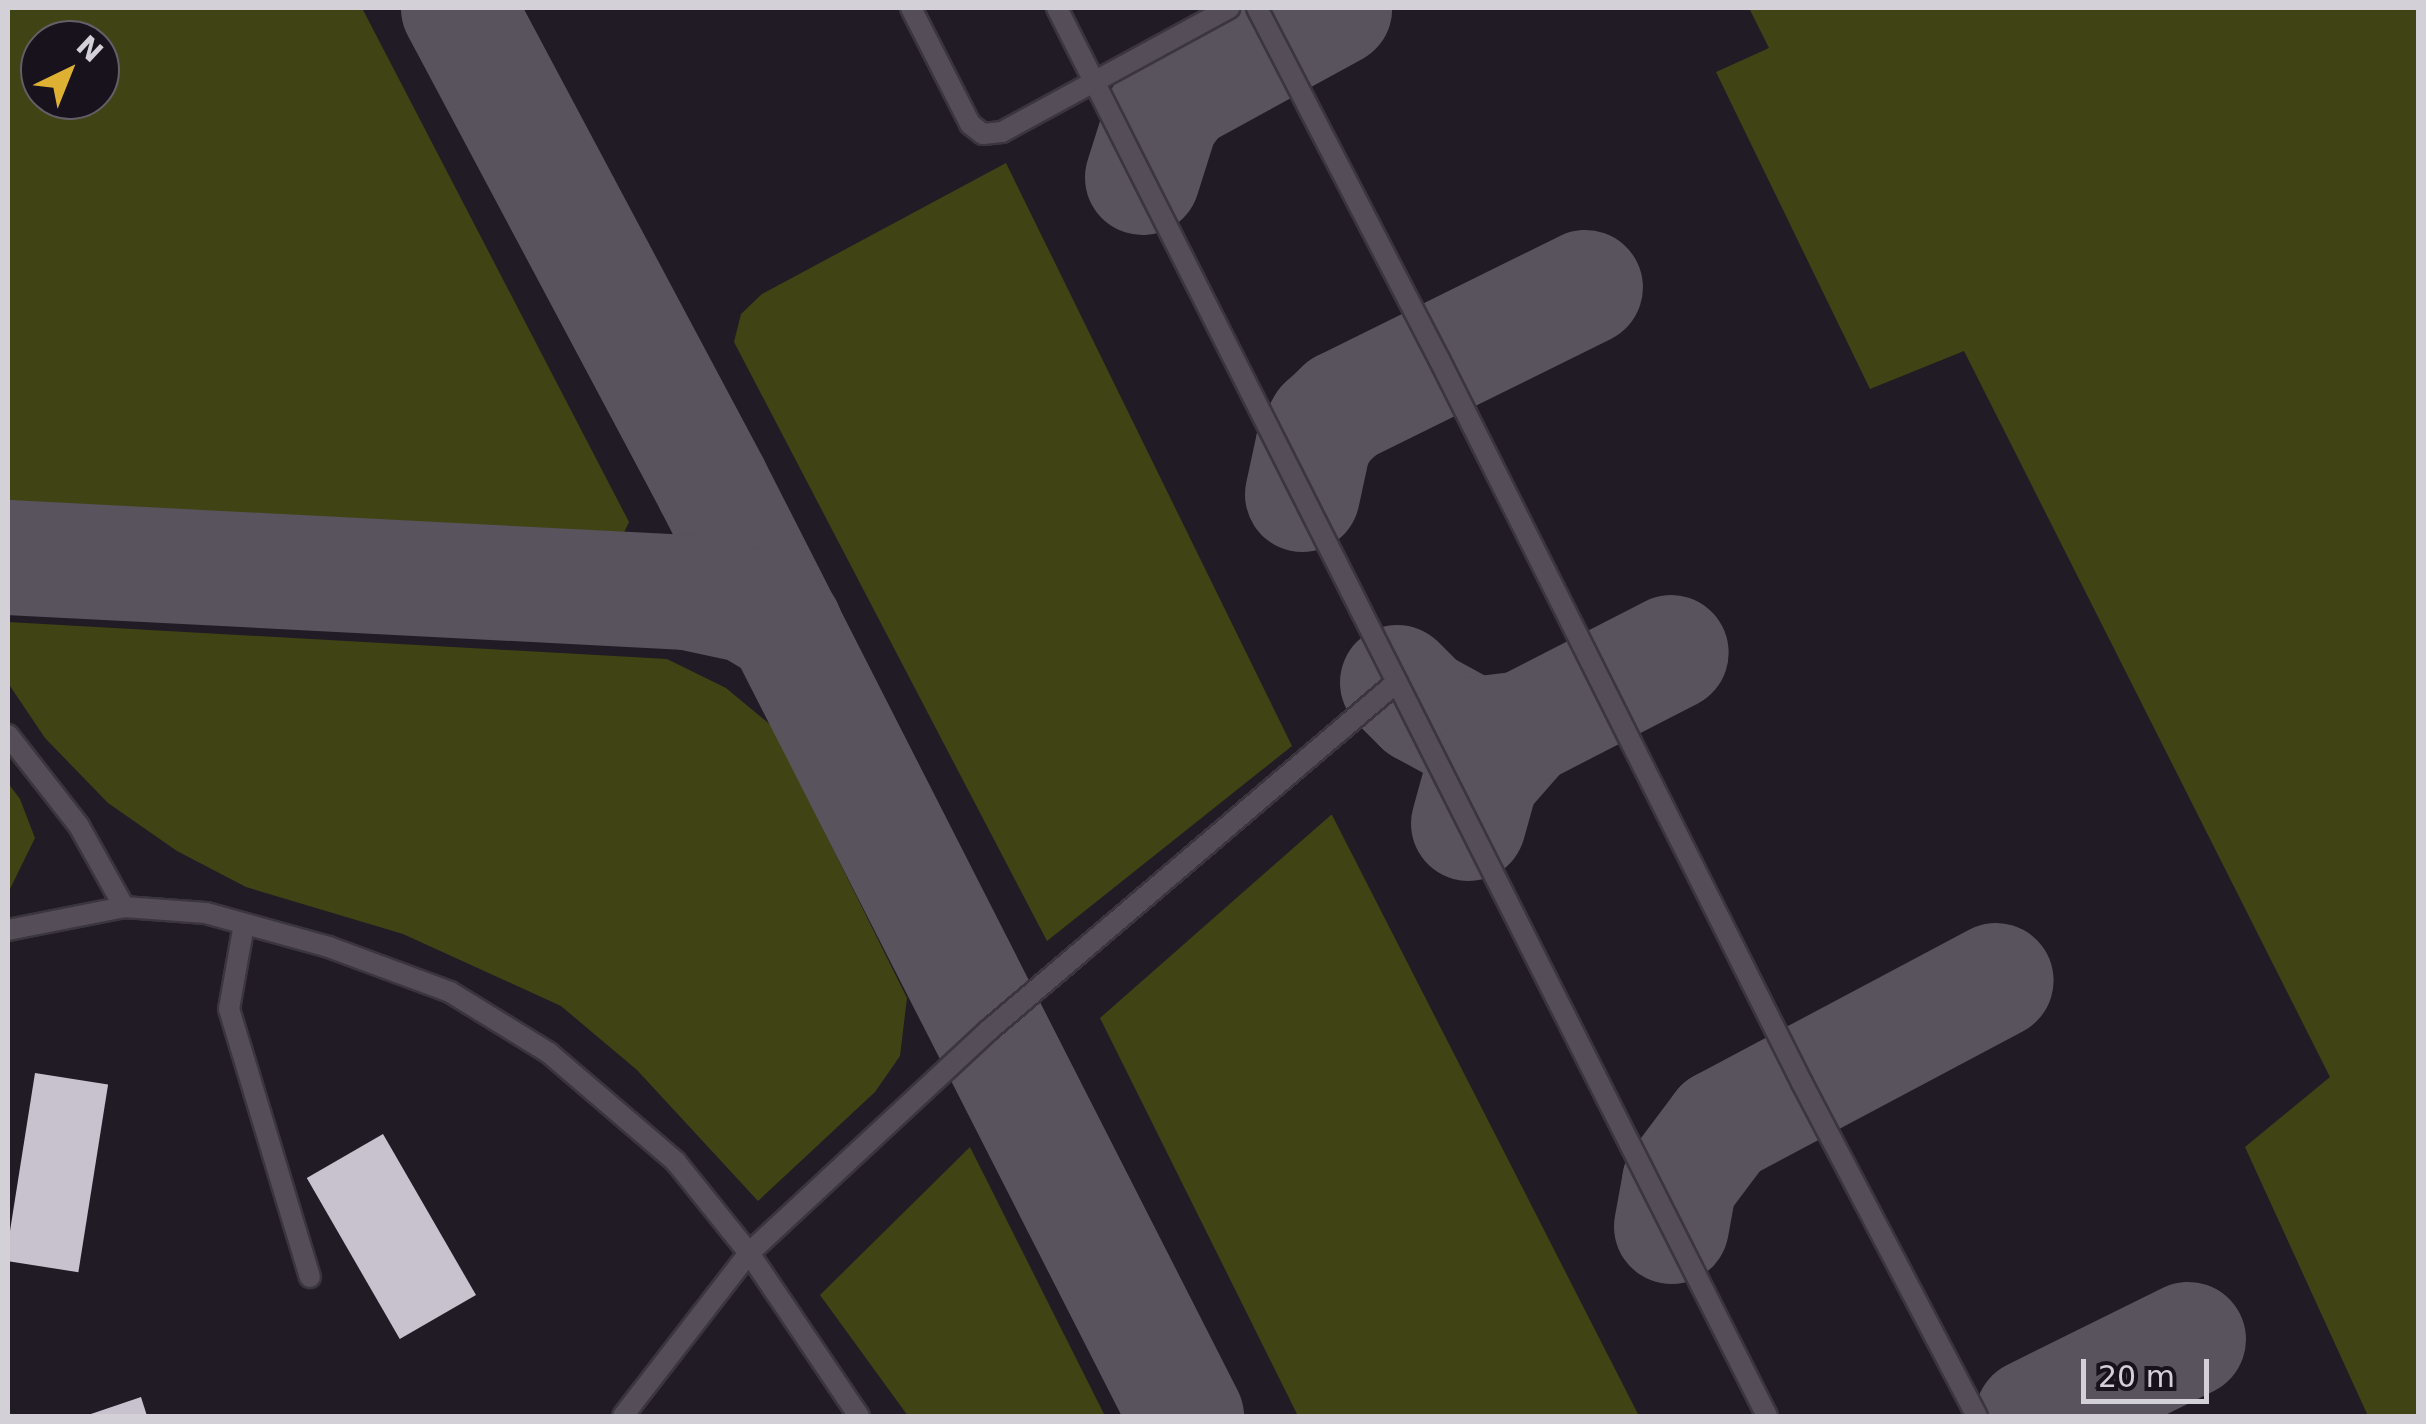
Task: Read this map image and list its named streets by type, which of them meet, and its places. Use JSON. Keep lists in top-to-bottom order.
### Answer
{
  "scale_bar": "20 m",
  "north": "top right"
}
